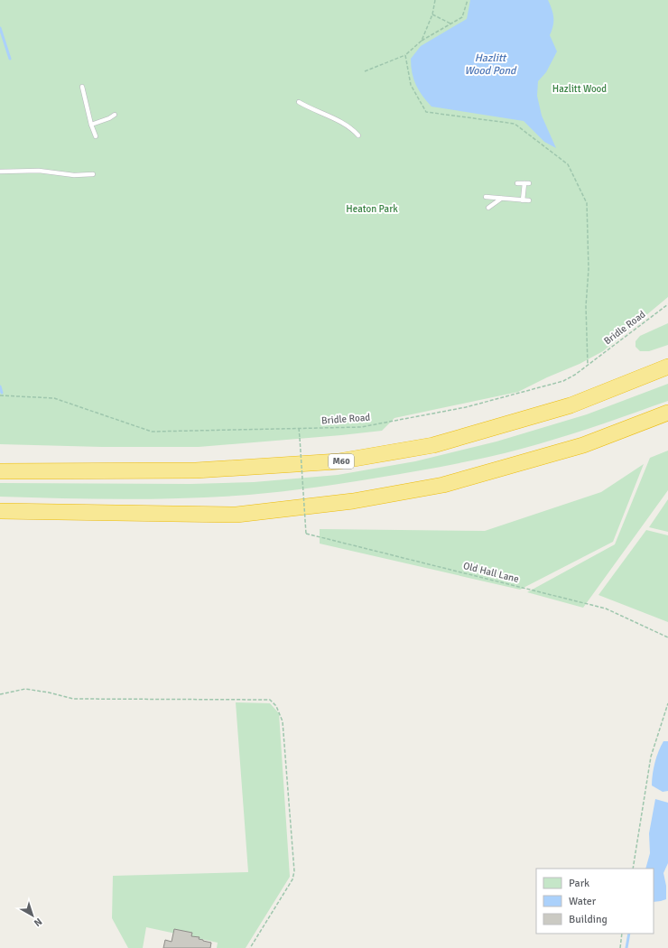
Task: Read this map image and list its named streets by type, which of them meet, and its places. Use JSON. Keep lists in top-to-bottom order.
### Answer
{
  "streets": {
    "highway": ["M60"],
    "path": ["Bridle Road", "Old Hall Lane"]
  },
  "crossings": [
    ["Bridle Road", "Old Hall Lane"]
  ],
  "water": ["Hazlitt Wood Pond"],
  "parks": ["Hazlitt Wood", "Heaton Park"],
  "legend": ["Park", "Water", "Building"],
  "north": "bottom right"
}
